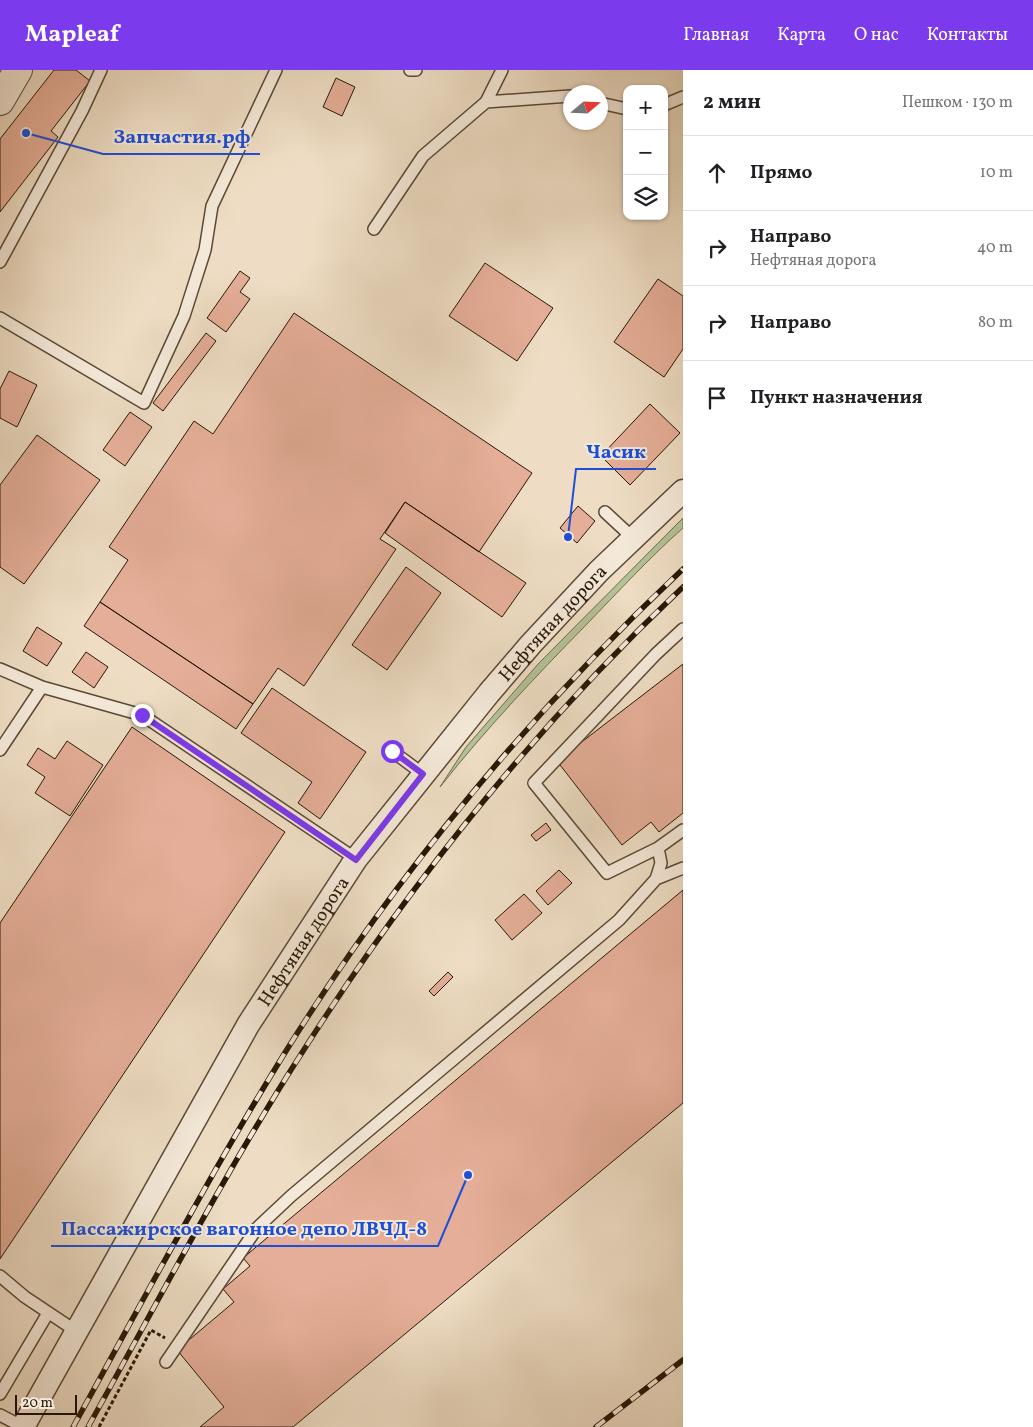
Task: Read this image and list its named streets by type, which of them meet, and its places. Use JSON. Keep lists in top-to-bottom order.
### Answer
{
  "streets": {
    "street": ["Нефтяная дорога"]
  },
  "places": ["Запчастия.рф", "Часик", "Пассажирское вагонное депо ЛВЧД-8"],
  "scale_bar": "20 m",
  "north": "right",
  "page": {
    "header": "Mapleaf",
    "nav": [
      "Главная",
      "Карта",
      "О нас",
      "Контакты"
    ],
    "heading": ["2 мин", "Пешком · 130 m"],
    "map_buttons": ["+", "−"],
    "list": [
      ["Прямо", "10 m"],
      ["Направо", "Нефтяная дорога", "40 m"],
      ["Направо", "80 m"],
      "Пункт назначения"
    ],
    "scale": "20 m"
  }
}
